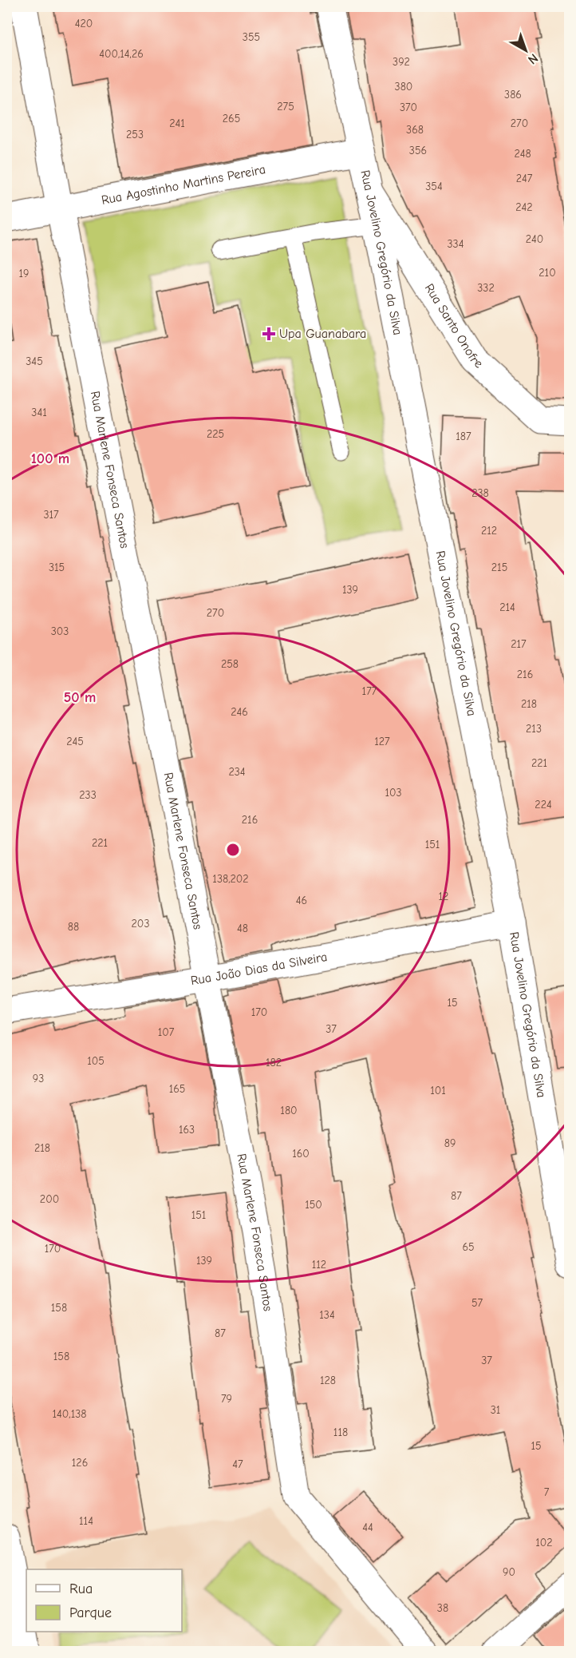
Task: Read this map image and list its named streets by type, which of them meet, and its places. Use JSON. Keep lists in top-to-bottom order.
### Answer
{
  "streets": {
    "street": [
      "Rua Agostinho Martins Pereira",
      "Rua Jovelino Gregório da Silva",
      "Rua Santo Onofre",
      "Rua Marlene Fonseca Santos",
      "Rua João Dias da Silveira"
    ]
  },
  "crossings": [
    ["Rua Agostinho Martins Pereira", "Rua Jovelino Gregório da Silva"],
    ["Rua Agostinho Martins Pereira", "Rua Marlene Fonseca Santos"],
    ["Rua Jovelino Gregório da Silva", "Rua Santo Onofre"],
    ["Rua Jovelino Gregório da Silva", "Rua João Dias da Silveira"],
    ["Rua Marlene Fonseca Santos", "Rua João Dias da Silveira"]
  ],
  "places": {
    "health": ["Upa Guanabara"]
  },
  "house_numbers": [
    "420",
    "355",
    "400,14,26",
    "392",
    "380",
    "386",
    "275",
    "370",
    "265",
    "241",
    "270",
    "368",
    "253",
    "356",
    "248",
    "247",
    "354",
    "242",
    "240",
    "334",
    "210",
    "19",
    "332",
    "345",
    "341",
    "225",
    "187",
    "238",
    "317",
    "212",
    "315",
    "215",
    "139",
    "214",
    "270",
    "303",
    "217",
    "258",
    "216",
    "177",
    "218",
    "246",
    "213",
    "245",
    "127",
    "221",
    "234",
    "103",
    "233",
    "224",
    "216",
    "221",
    "151",
    "138,202",
    "12",
    "46",
    "203",
    "88",
    "48",
    "15",
    "170",
    "37",
    "107",
    "105",
    "182",
    "93",
    "165",
    "101",
    "180",
    "163",
    "89",
    "218",
    "160",
    "87",
    "200",
    "150",
    "151",
    "65",
    "170",
    "139",
    "112",
    "57",
    "158",
    "134",
    "87",
    "158",
    "37",
    "128",
    "79",
    "31",
    "140,138",
    "118",
    "15",
    "126",
    "47",
    "7",
    "114",
    "44",
    "102",
    "90",
    "38"
  ],
  "legend": ["Rua", "Parque"],
  "north": "bottom right",
  "rings": ["100 m", "50 m"]
}
